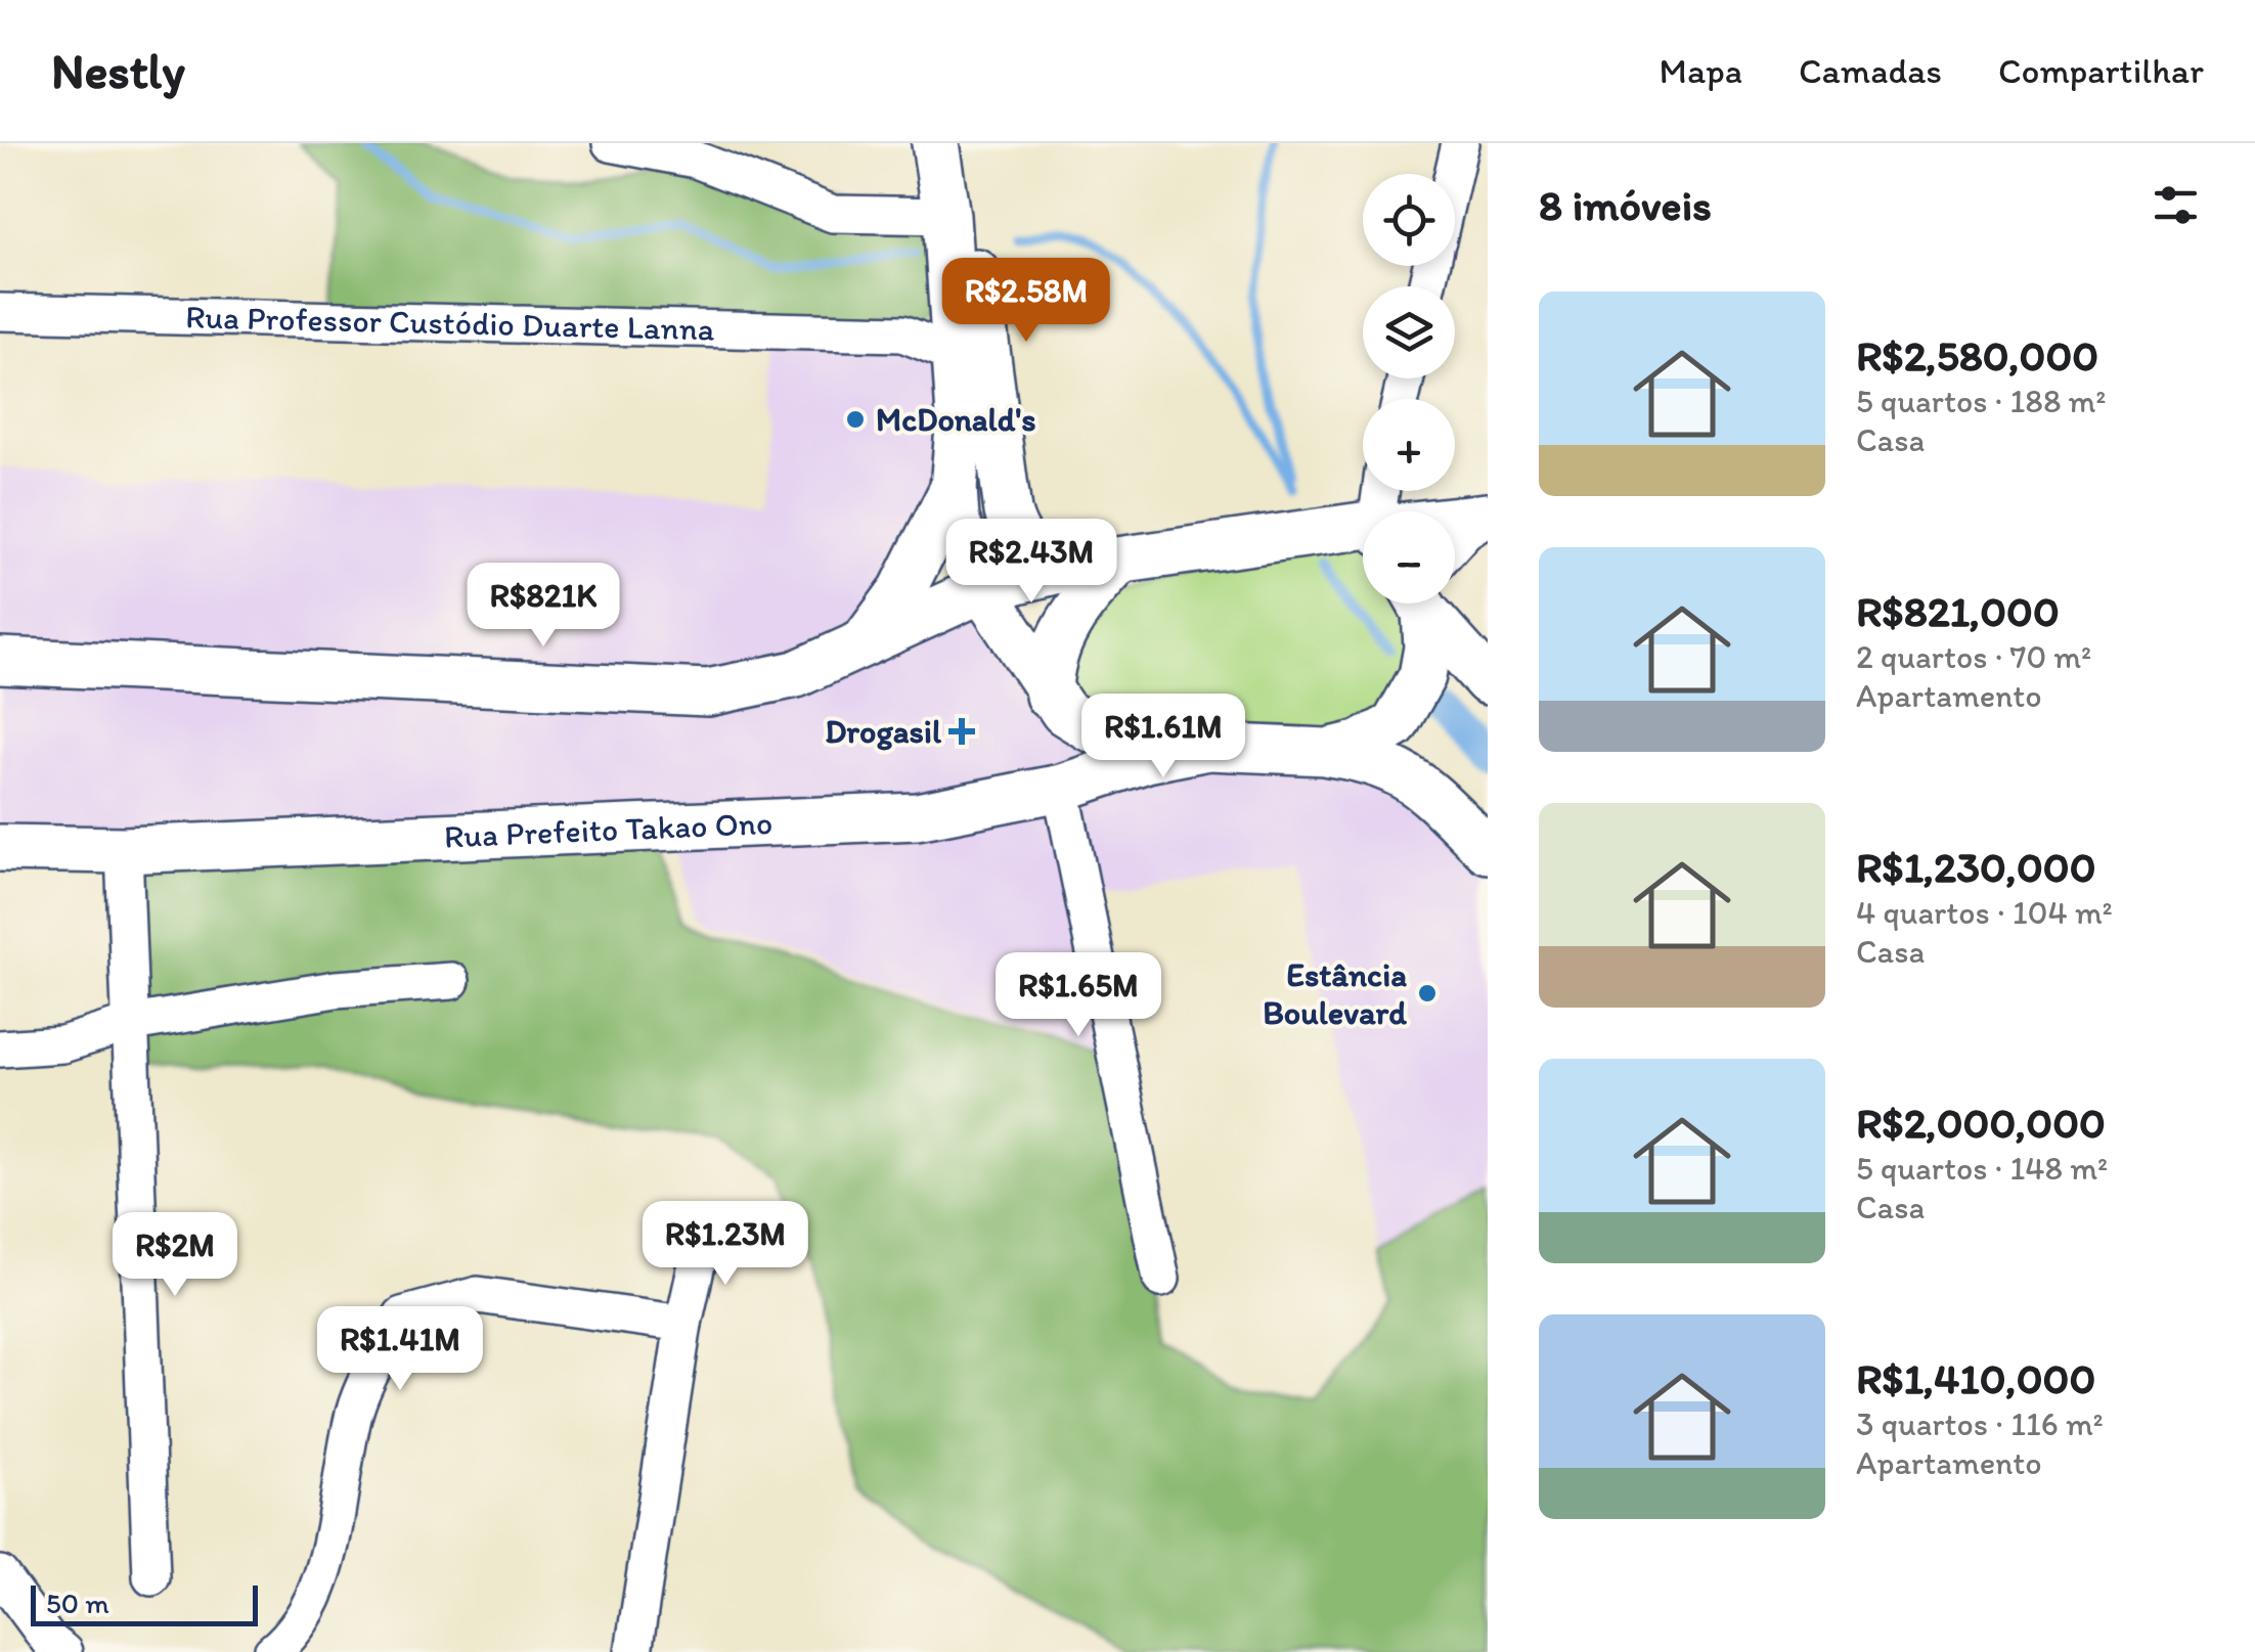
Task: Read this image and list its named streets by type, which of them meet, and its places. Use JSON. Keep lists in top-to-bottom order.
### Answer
{
  "streets": {
    "main road": ["Rua Prefeito Takao Ono"],
    "street": ["Rua Professor Custódio Duarte Lanna"]
  },
  "places": {
    "other": ["McDonald's", "Estância Boulevard"],
    "health": ["Drogasil"]
  },
  "scale_bar": "50 m",
  "page": {
    "header": "Nestly",
    "nav": ["Mapa", "Camadas", "Compartilhar"],
    "heading": "8 imóveis",
    "map_buttons": ["+", "−"],
    "price": [
      "R$2.58M",
      "R$2.43M",
      "R$821K",
      "R$1.61M",
      "R$1.65M",
      "R$1.23M",
      "R$2M",
      "R$1.41M"
    ],
    "list": [
      {
        "name": "R$2,580,000",
        "note": "5 quartos · 188 m² · Casa"
      },
      {
        "name": "R$821,000",
        "note": "2 quartos · 70 m² · Apartamento"
      },
      {
        "name": "R$1,230,000",
        "note": "4 quartos · 104 m² · Casa"
      },
      {
        "name": "R$2,000,000",
        "note": "5 quartos · 148 m² · Casa"
      },
      {
        "name": "R$1,410,000",
        "note": "3 quartos · 116 m² · Apartamento"
      }
    ],
    "scale": "50 m"
  }
}
